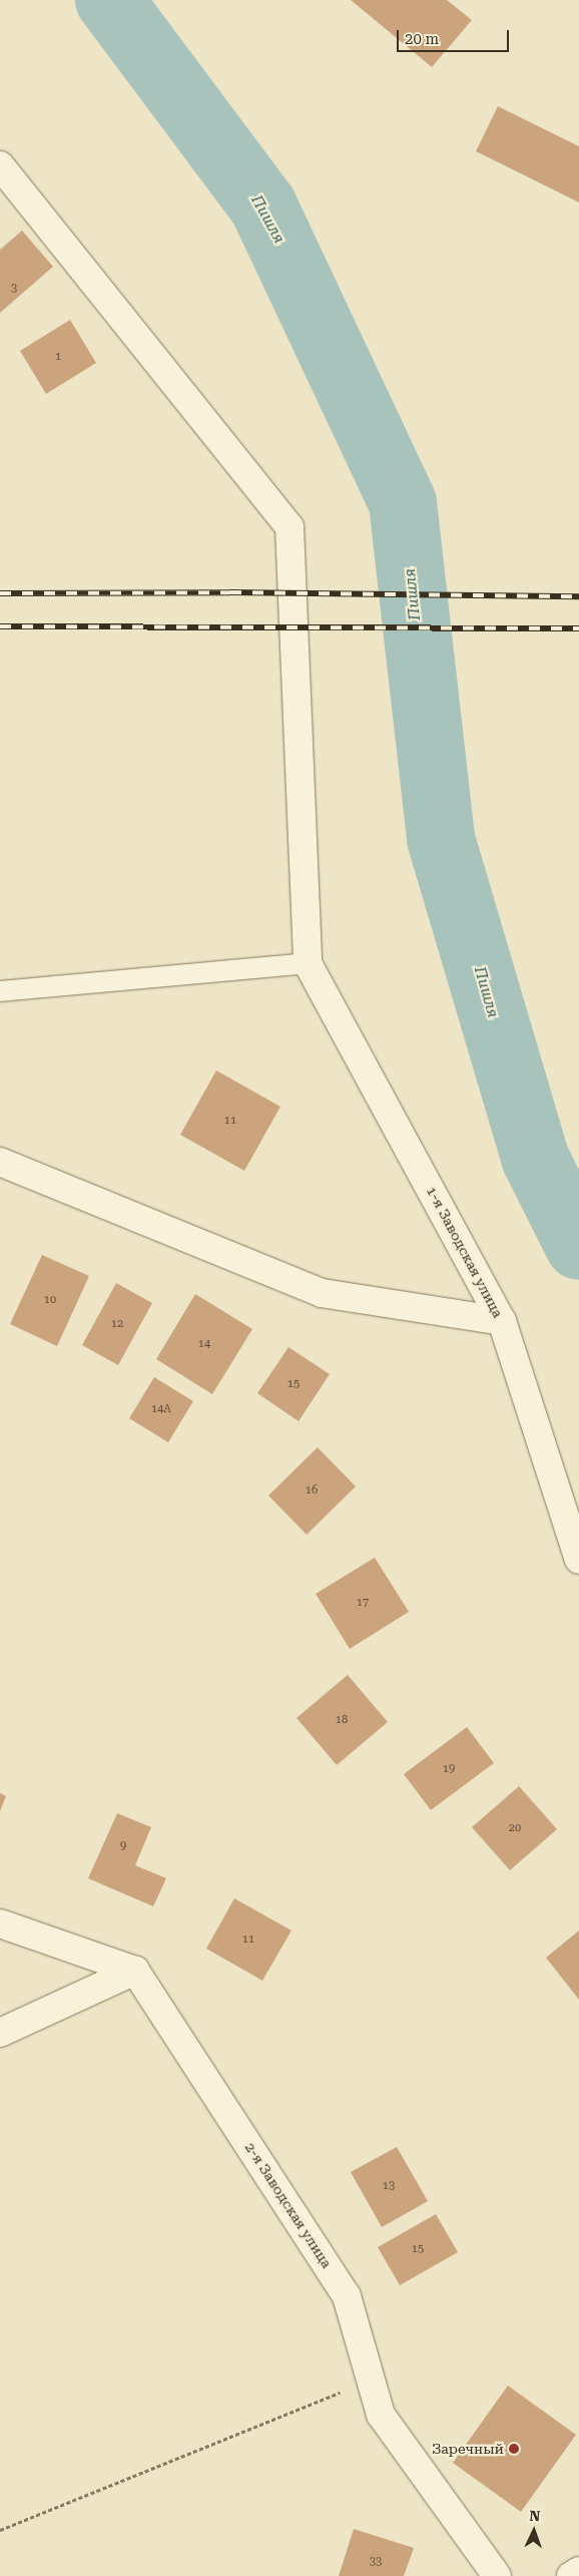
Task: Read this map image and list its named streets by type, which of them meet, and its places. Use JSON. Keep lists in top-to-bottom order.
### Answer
{
  "streets": {
    "street": ["1-я Заводская улица", "2-я Заводская улица"]
  },
  "water": ["Пишля"],
  "places": ["Заречный"],
  "house_numbers": [
    "3",
    "1",
    "11",
    "10",
    "12",
    "14",
    "15",
    "14А",
    "16",
    "17",
    "18",
    "19",
    "20",
    "9",
    "11",
    "13",
    "15",
    "33"
  ],
  "scale_bar": "20 m",
  "north": "top"
}
